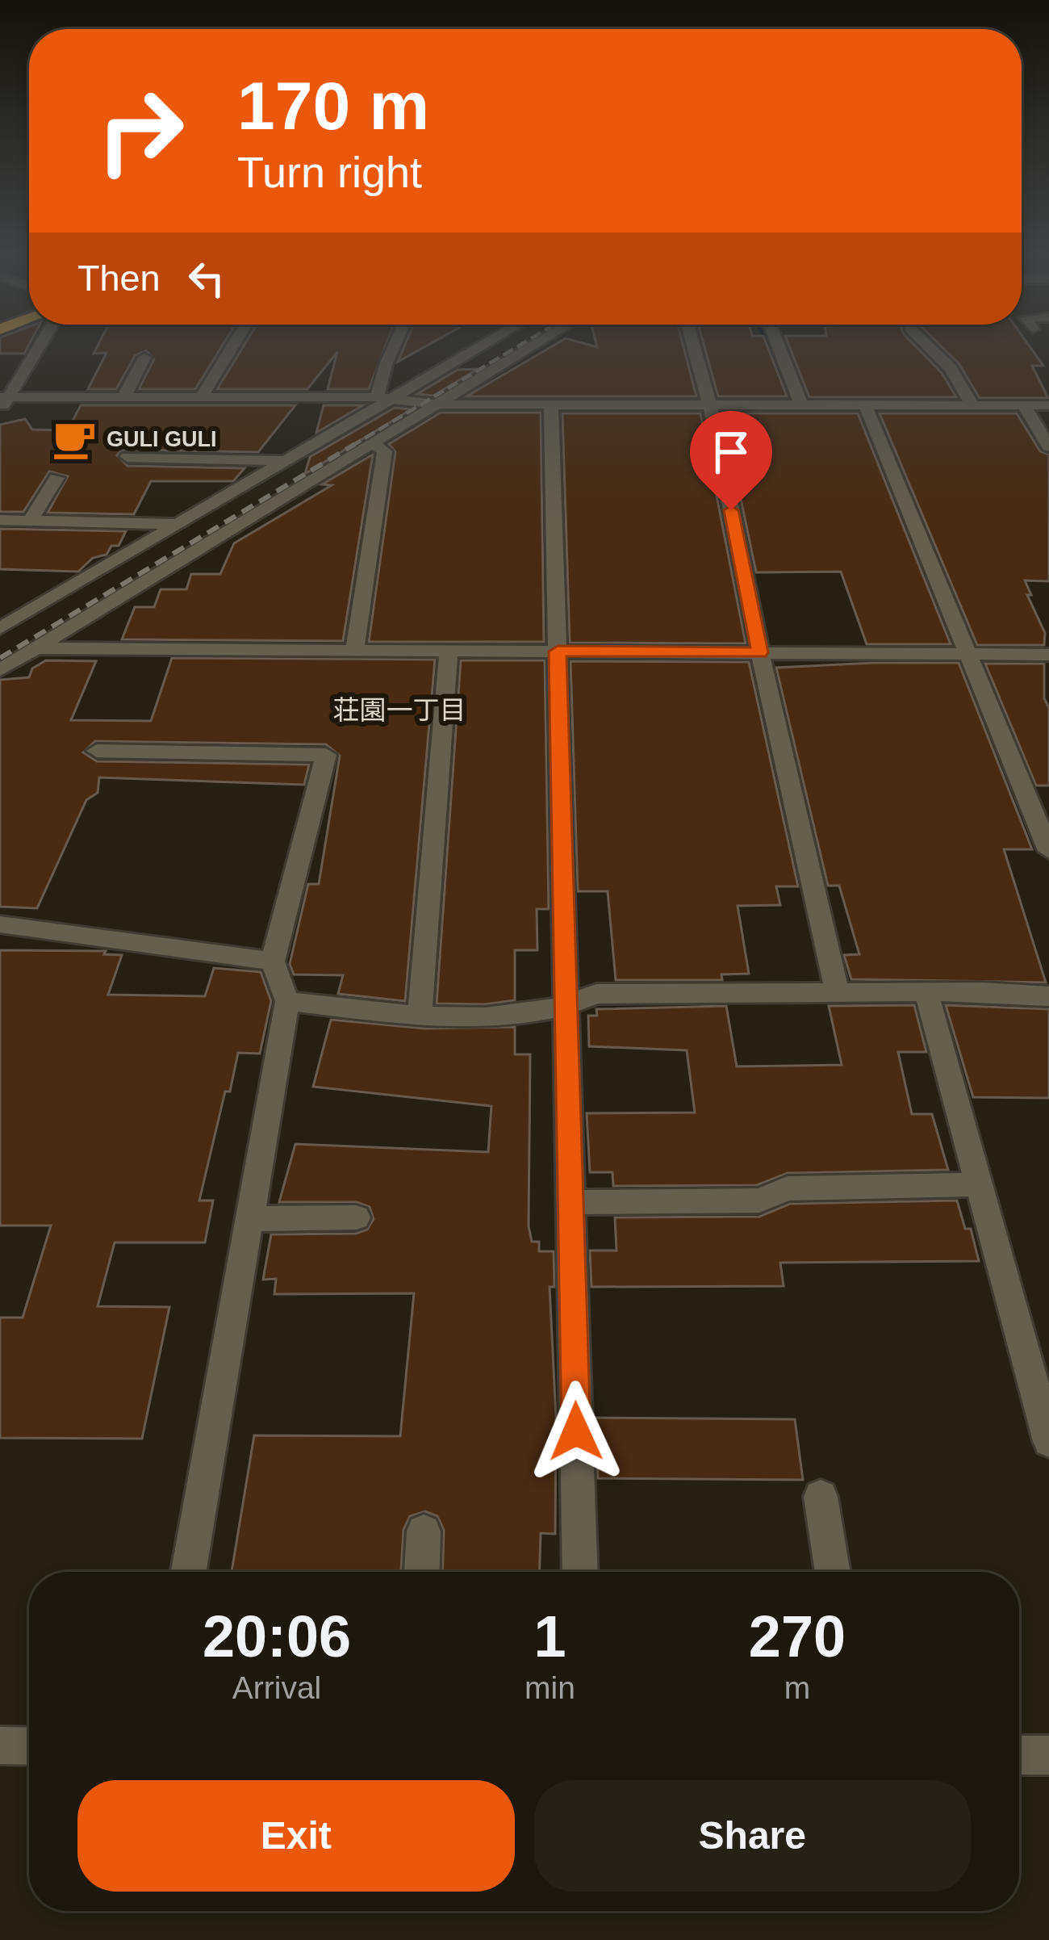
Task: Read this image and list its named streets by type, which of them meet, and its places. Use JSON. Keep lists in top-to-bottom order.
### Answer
{
  "districts": ["荘園一丁目"],
  "places": {
    "cafe": ["GULI GULI"]
  },
  "page": {
    "turn": ["170 m", "Turn right"],
    "then": "Then",
    "eta": [
      "20:06",
      "Arrival",
      "1",
      "min",
      "270",
      "m"
    ],
    "buttons": ["Exit", "Share"]
  }
}
